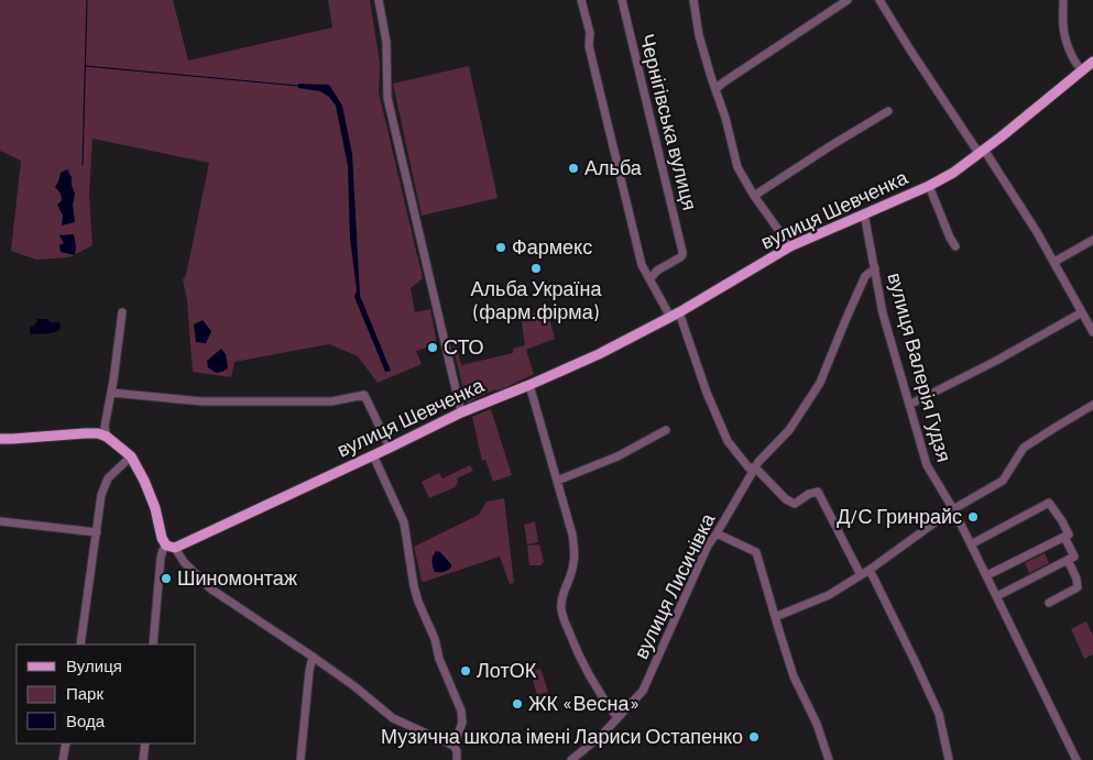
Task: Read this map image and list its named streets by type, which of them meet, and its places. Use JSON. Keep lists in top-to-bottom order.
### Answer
{
  "streets": {
    "main road": ["вулиця Шевченка"],
    "street": ["Чернігівська вулиця", "вулиця Валерія Гудзя", "вулиця Лисичівка"]
  },
  "crossings": [
    ["вулиця Шевченка", "вулиця Валерія Гудзя"],
    ["вулиця Валерія Гудзя", "вулиця Лисичівка"]
  ],
  "places": [
    "Альба",
    "Фармекс",
    "Альба Україна (фарм.фірма)",
    "СТО",
    "Д/С Гринрайс",
    "Шиномонтаж",
    "ЛотОК",
    "ЖК «Весна»",
    "Музична школа імені Лариси Остапенко"
  ],
  "legend": ["Вулиця", "Парк", "Вода"]
}
